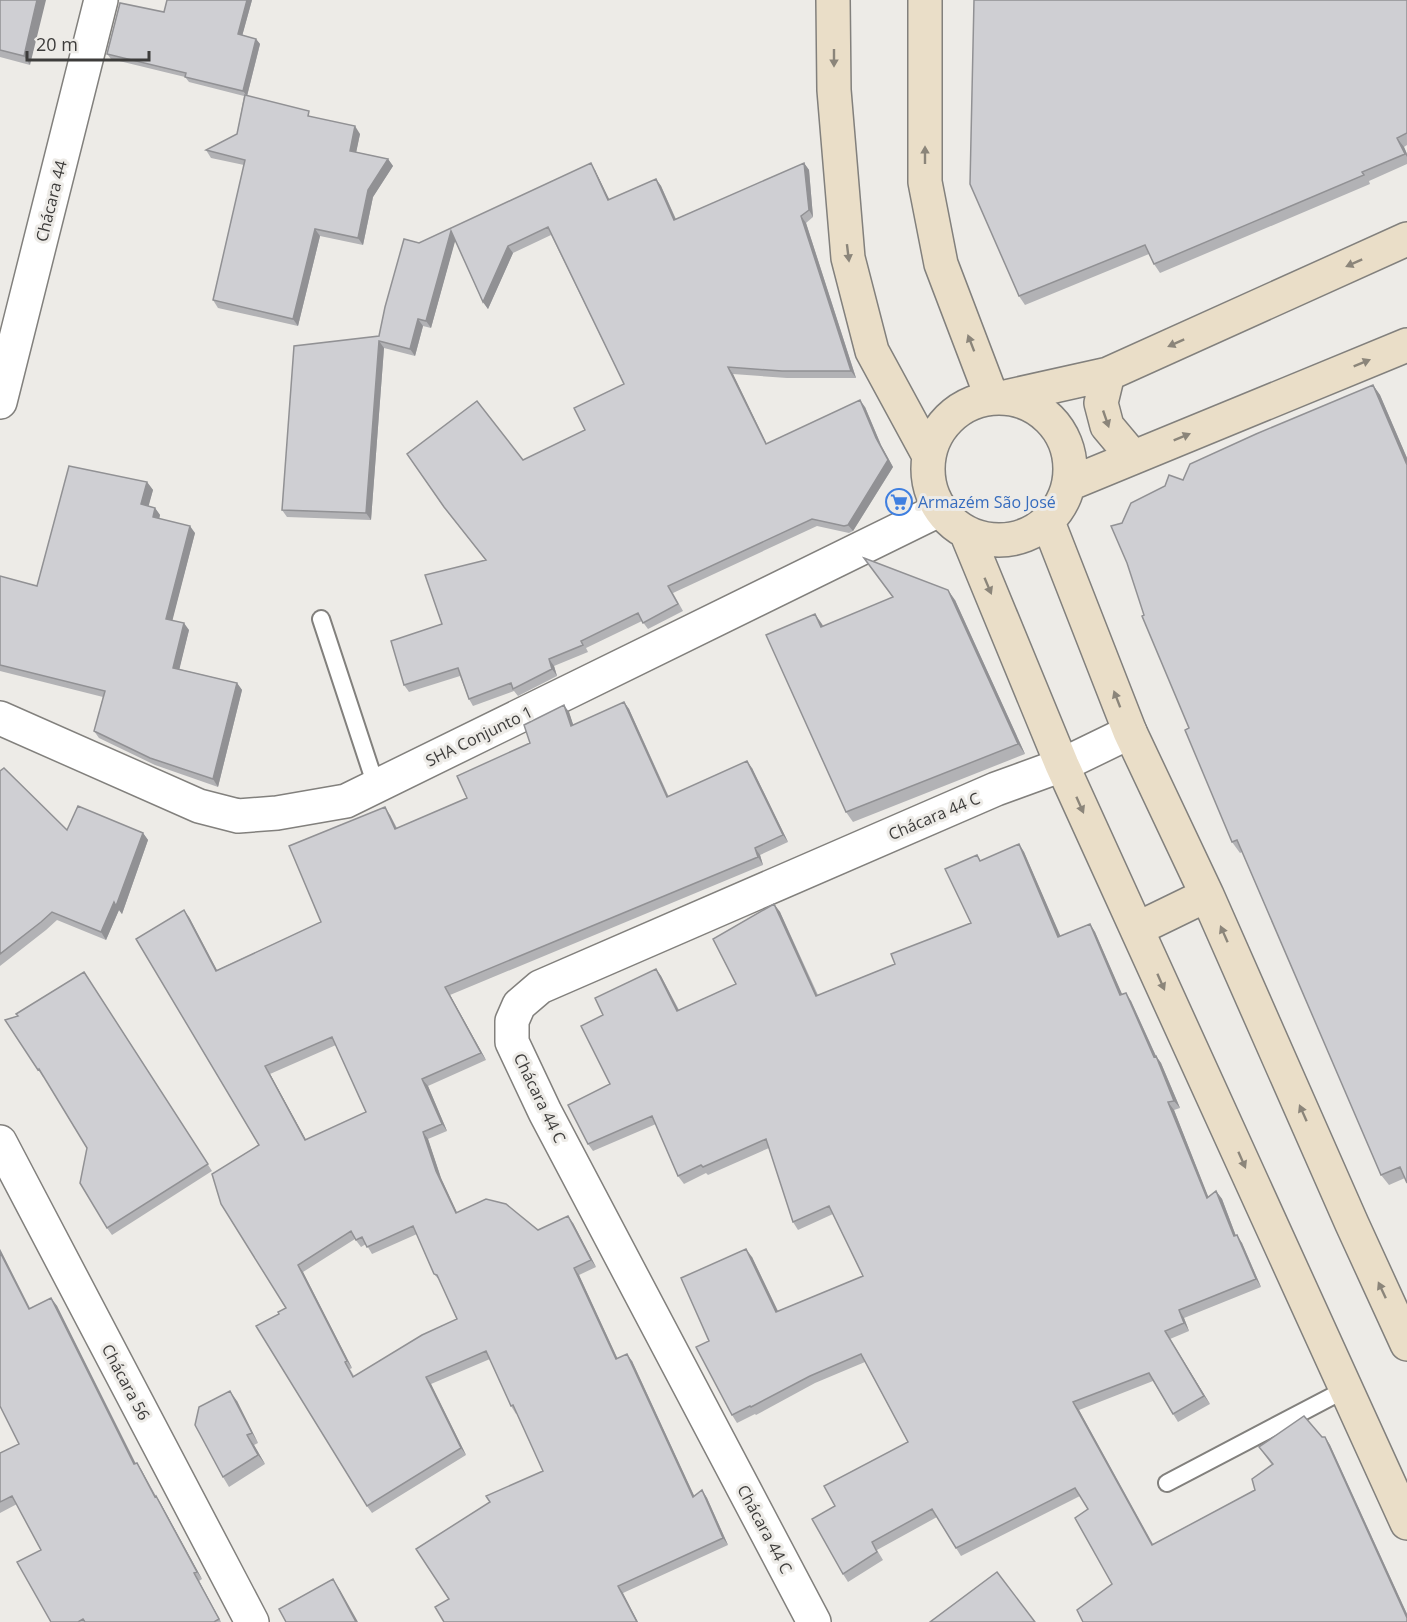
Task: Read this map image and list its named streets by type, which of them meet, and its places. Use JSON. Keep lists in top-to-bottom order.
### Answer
{
  "streets": {
    "street": [
      "Chácara 44",
      "SHA Conjunto 1",
      "Chácara 44 C",
      "Chácara 56"
    ]
  },
  "places": {
    "supermarket": ["Armazém São José"]
  },
  "scale_bar": "20 m"
}
